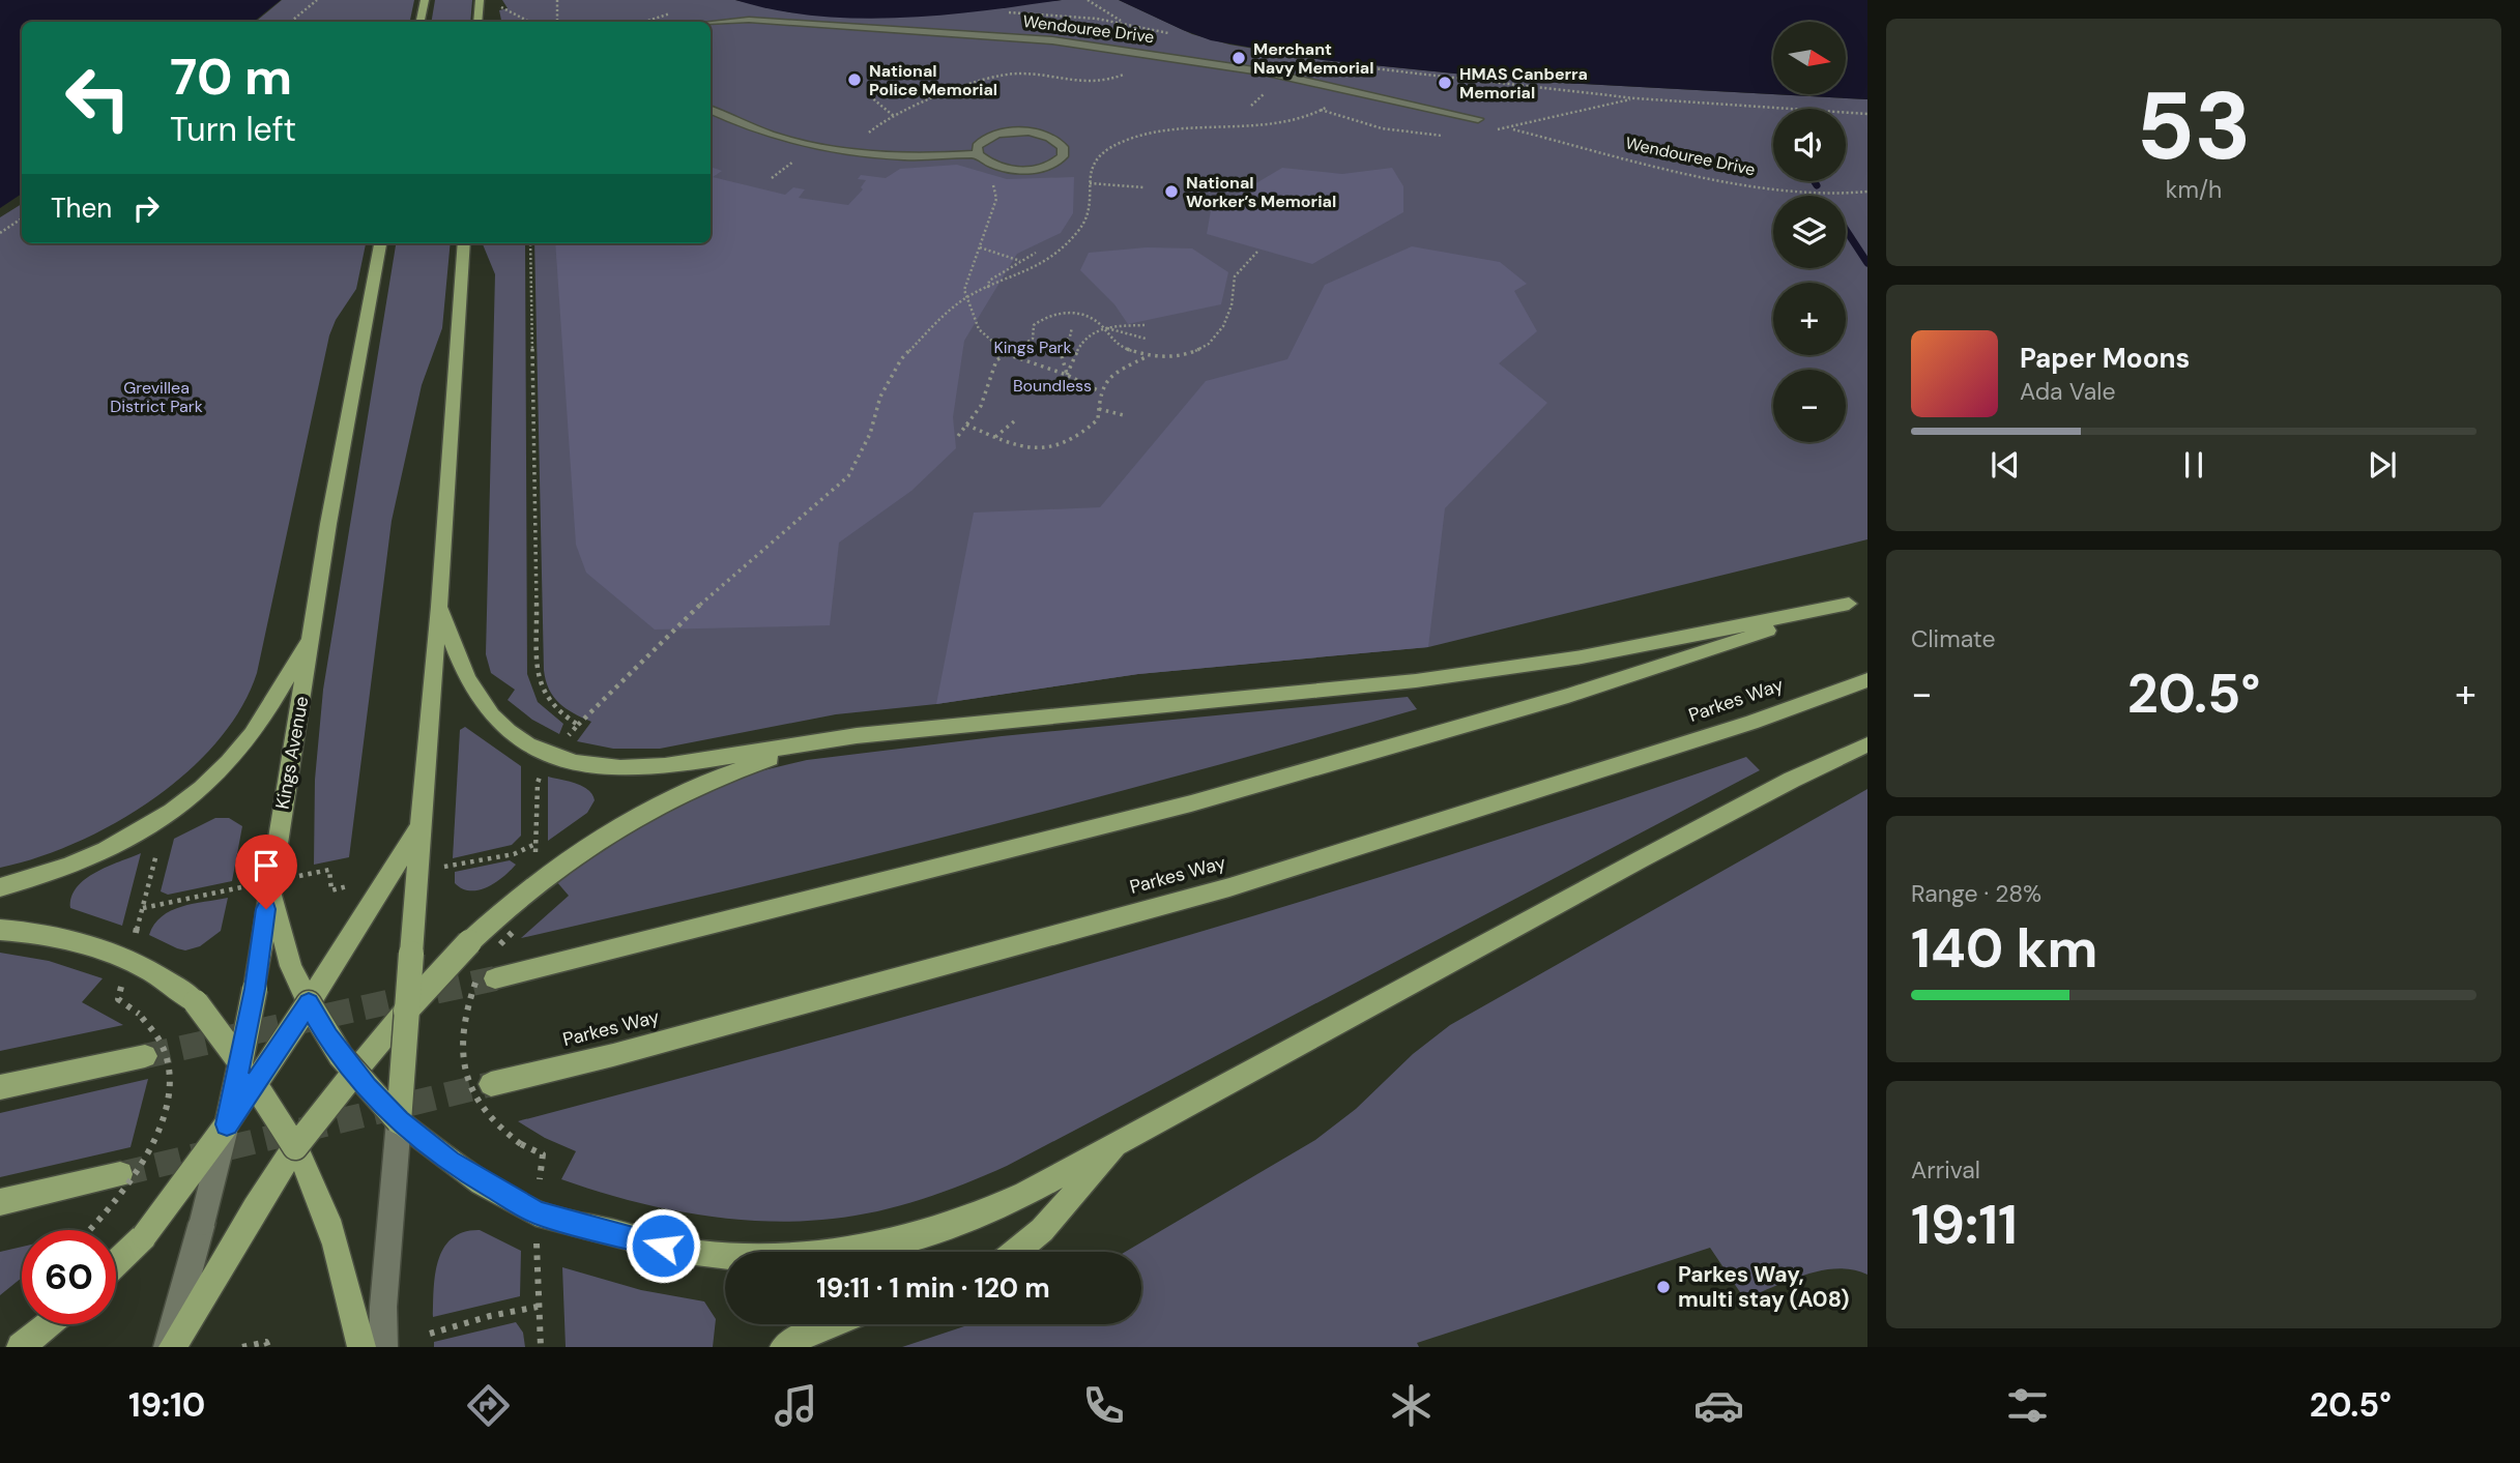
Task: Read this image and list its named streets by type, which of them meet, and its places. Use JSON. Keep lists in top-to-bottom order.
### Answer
{
  "streets": {
    "main road": ["Parkes Way", "Kings Avenue"],
    "street": ["Wendouree Drive"]
  },
  "parks": ["Kings Park", "Boundless", "Grevillea District Park"],
  "places": [
    "Merchant Navy Memorial",
    "National Police Memorial",
    "HMAS Canberra Memorial",
    "National Worker’s Memorial",
    "Parkes Way, multi stay (A08)"
  ],
  "north": "right",
  "page": {
    "tile": [
      ["53", "km/h"],
      "Climate",
      ["Range · 28%", "140 km"],
      ["Arrival", "19:11"]
    ],
    "map_buttons": ["+", "−"],
    "turn": ["70 m", "Turn left"],
    "then": "Then",
    "song": ["Paper Moons", "Ada Vale"],
    "heat": ["−", "20.5°", "+"],
    "limit": "60",
    "trip": "19:11 · 1 min · 120 m",
    "tabs": ["19:10", "20.5°"]
  }
}
